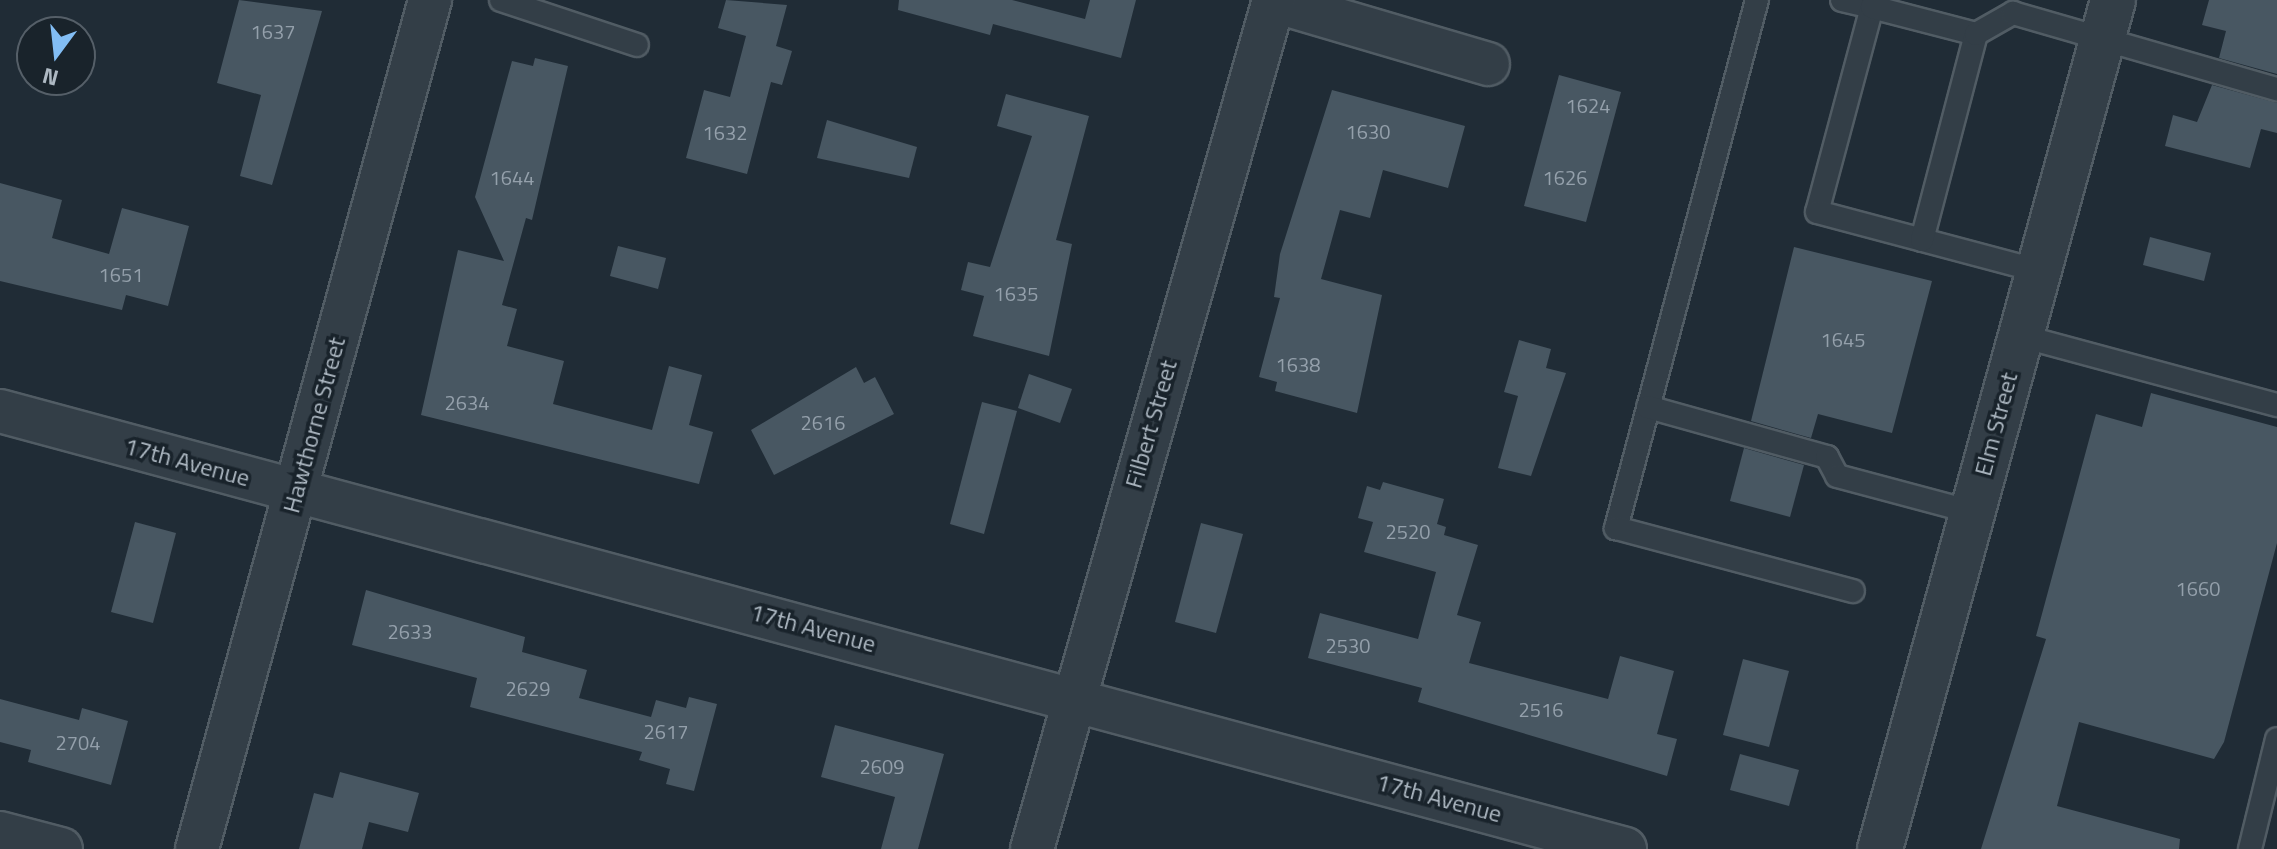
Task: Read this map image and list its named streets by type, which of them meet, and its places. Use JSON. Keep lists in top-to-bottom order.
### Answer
{
  "streets": {
    "street": [
      "Filbert Street",
      "Elm Street",
      "Hawthorne Street",
      "17th Avenue"
    ]
  },
  "crossings": [
    ["Filbert Street", "17th Avenue"],
    ["Hawthorne Street", "17th Avenue"]
  ],
  "house_numbers": [
    "1637",
    "1624",
    "1630",
    "1632",
    "1644",
    "1626",
    "1651",
    "1635",
    "1645",
    "1638",
    "2634",
    "2616",
    "2520",
    "1660",
    "2633",
    "2530",
    "2629",
    "2516",
    "2617",
    "2704",
    "2609"
  ],
  "north": "bottom"
}
